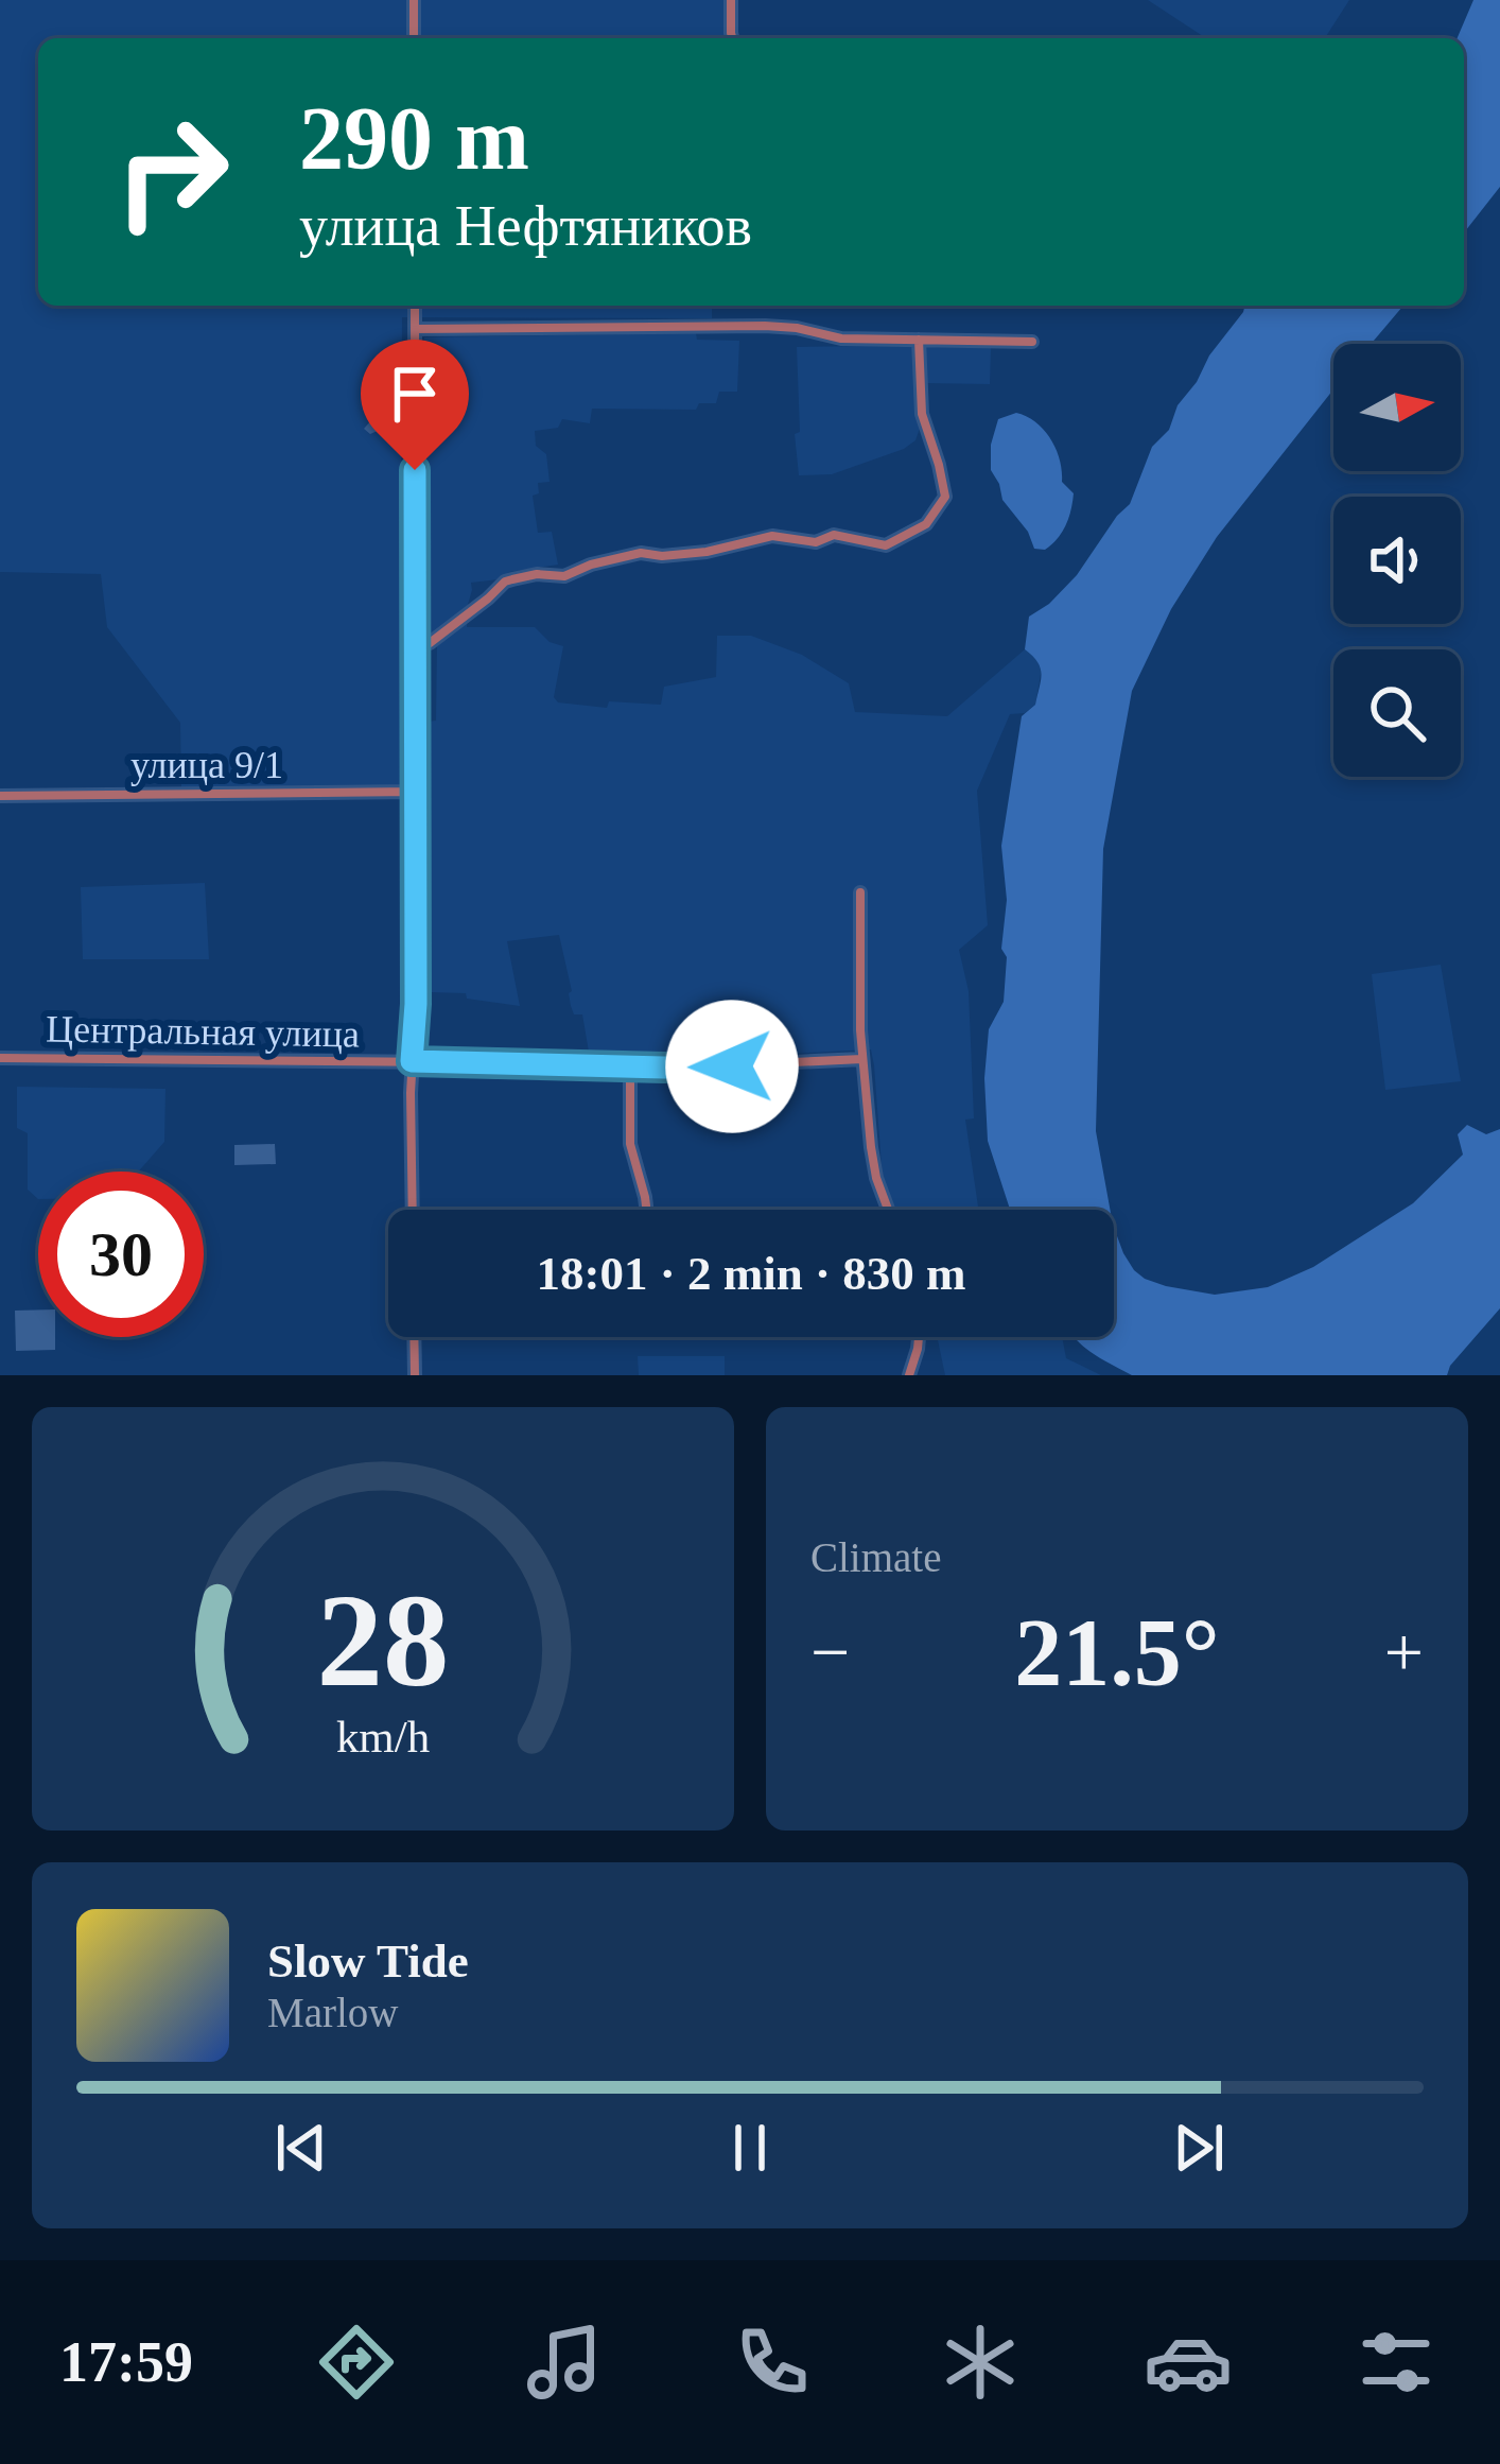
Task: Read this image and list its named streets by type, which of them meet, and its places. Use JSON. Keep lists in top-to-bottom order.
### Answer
{
  "streets": {
    "street": ["улица 9/1", "Центральная улица"]
  },
  "north": "right",
  "page": {
    "turn": ["290 m", "улица Нефтяников"],
    "limit": "30",
    "trip": "18:01 · 2 min · 830 m",
    "tile": "Climate",
    "heat": ["−", "21.5°", "+"],
    "song": ["Slow Tide", "Marlow"],
    "tabs": "17:59",
    "gauge": ["28", "km/h"]
  }
}
